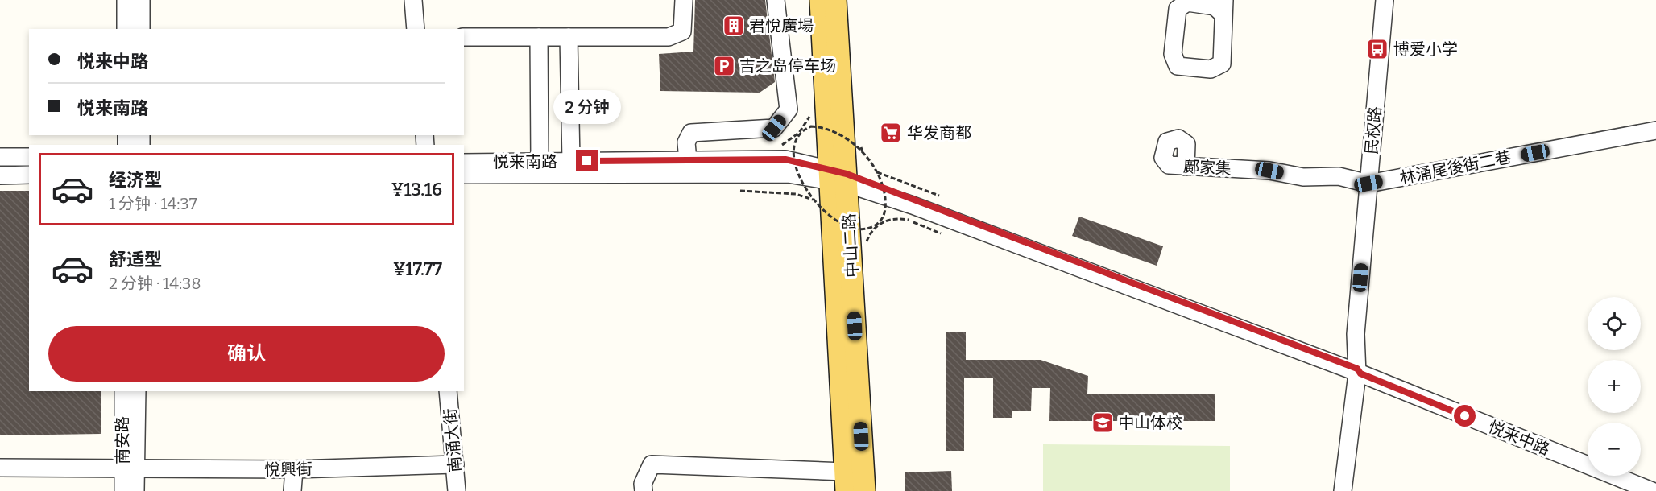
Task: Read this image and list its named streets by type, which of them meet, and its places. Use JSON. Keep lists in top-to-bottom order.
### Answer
{
  "streets": {
    "main road": ["中山二路"],
    "street": [
      "民权路",
      "悦来南路",
      "鄺家集",
      "林涌尾後街二巷",
      "悦来中路",
      "南安路",
      "南涌大街",
      "悅興街"
    ]
  },
  "crossings": [
    ["民权路", "鄺家集"],
    ["民权路", "林涌尾後街二巷"],
    ["民权路", "悦来中路"],
    ["悦来南路", "中山二路"],
    ["悦来南路", "悦来中路"],
    ["鄺家集", "林涌尾後街二巷"],
    ["中山二路", "悦来中路"],
    ["南安路", "悅興街"],
    ["南涌大街", "悅興街"]
  ],
  "places": {
    "building": ["君悅廣場"],
    "bus stop": ["博爱小学"],
    "parking": ["吉之岛停车场"],
    "supermarket": ["华发商都"],
    "school or university": ["中山体校"]
  },
  "page": {
    "banner": ["悦来中路", "悦来南路"],
    "bubble": "2 分钟",
    "list": [
      {
        "name": "经济型",
        "note": "1 分钟 · 14:37",
        "value": "¥13.16"
      },
      {
        "name": "舒适型",
        "note": "2 分钟 · 14:38",
        "value": "¥17.77"
      }
    ],
    "map_buttons": ["+", "−"],
    "buttons": "确认"
  }
}
